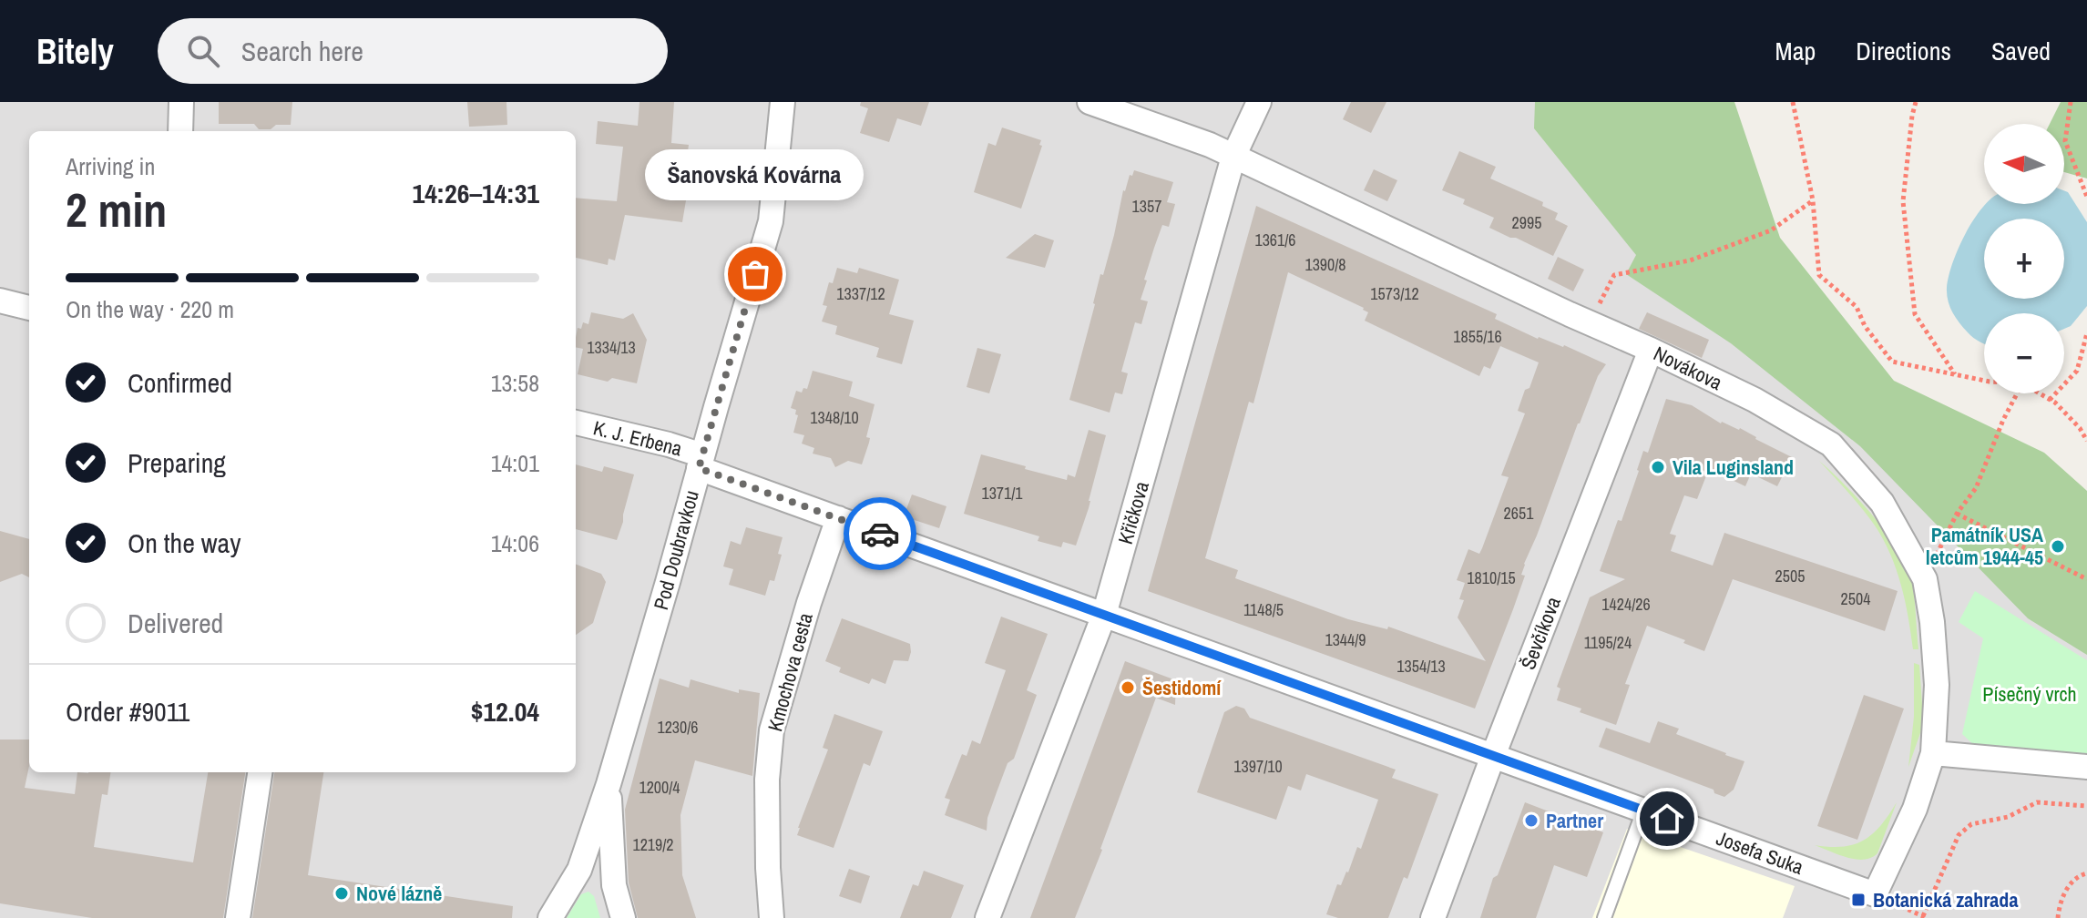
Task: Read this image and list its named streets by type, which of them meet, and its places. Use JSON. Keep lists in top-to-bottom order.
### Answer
{
  "streets": {
    "street": [
      "Novákova",
      "K. J. Erbena",
      "Křičkova",
      "Pod Doubravkou",
      "Ševčíkova",
      "Kmochova cesta",
      "Josefa Suka"
    ]
  },
  "crossings": [
    ["Novákova", "Křičkova"],
    ["Novákova", "Ševčíkova"],
    ["Novákova", "Josefa Suka"],
    ["K. J. Erbena", "Pod Doubravkou"],
    ["K. J. Erbena", "Josefa Suka"],
    ["Křičkova", "Josefa Suka"],
    ["Pod Doubravkou", "Josefa Suka"],
    ["Ševčíkova", "Josefa Suka"],
    ["Kmochova cesta", "Josefa Suka"]
  ],
  "parks": ["Písečný vrch"],
  "places": {
    "other": [
      "Šanovská Kovárna",
      "Vila Luginsland",
      "Památník USA letcům 1944-45",
      "Šestidomí",
      "Partner",
      "Nové lázně"
    ],
    "transit": ["Botanická zahrada"]
  },
  "house_numbers": [
    "1357",
    "2995",
    "1361/6",
    "1390/8",
    "1337/12",
    "1573/12",
    "1855/16",
    "1334/13",
    "1348/10",
    "1371/1",
    "2651",
    "2505",
    "1810/15",
    "2504",
    "1424/26",
    "1148/5",
    "1344/9",
    "1195/24",
    "1354/13",
    "1230/6",
    "1397/10",
    "1200/4",
    "1219/2"
  ],
  "north": "left",
  "page": {
    "header": "Bitely",
    "search": "Search here",
    "nav": ["Map", "Directions", "Saved"],
    "map_buttons": ["+", "−"],
    "heading": ["2 min", "Arriving in", "14:26–14:31"],
    "panel": ["Order #9011", "$12.04"],
    "bubble": "Šanovská Kovárna",
    "bar": "On the way · 220 m",
    "list": [
      ["Confirmed", "13:58"],
      ["Preparing", "14:01"],
      ["On the way", "14:06"],
      "Delivered"
    ]
  }
}
